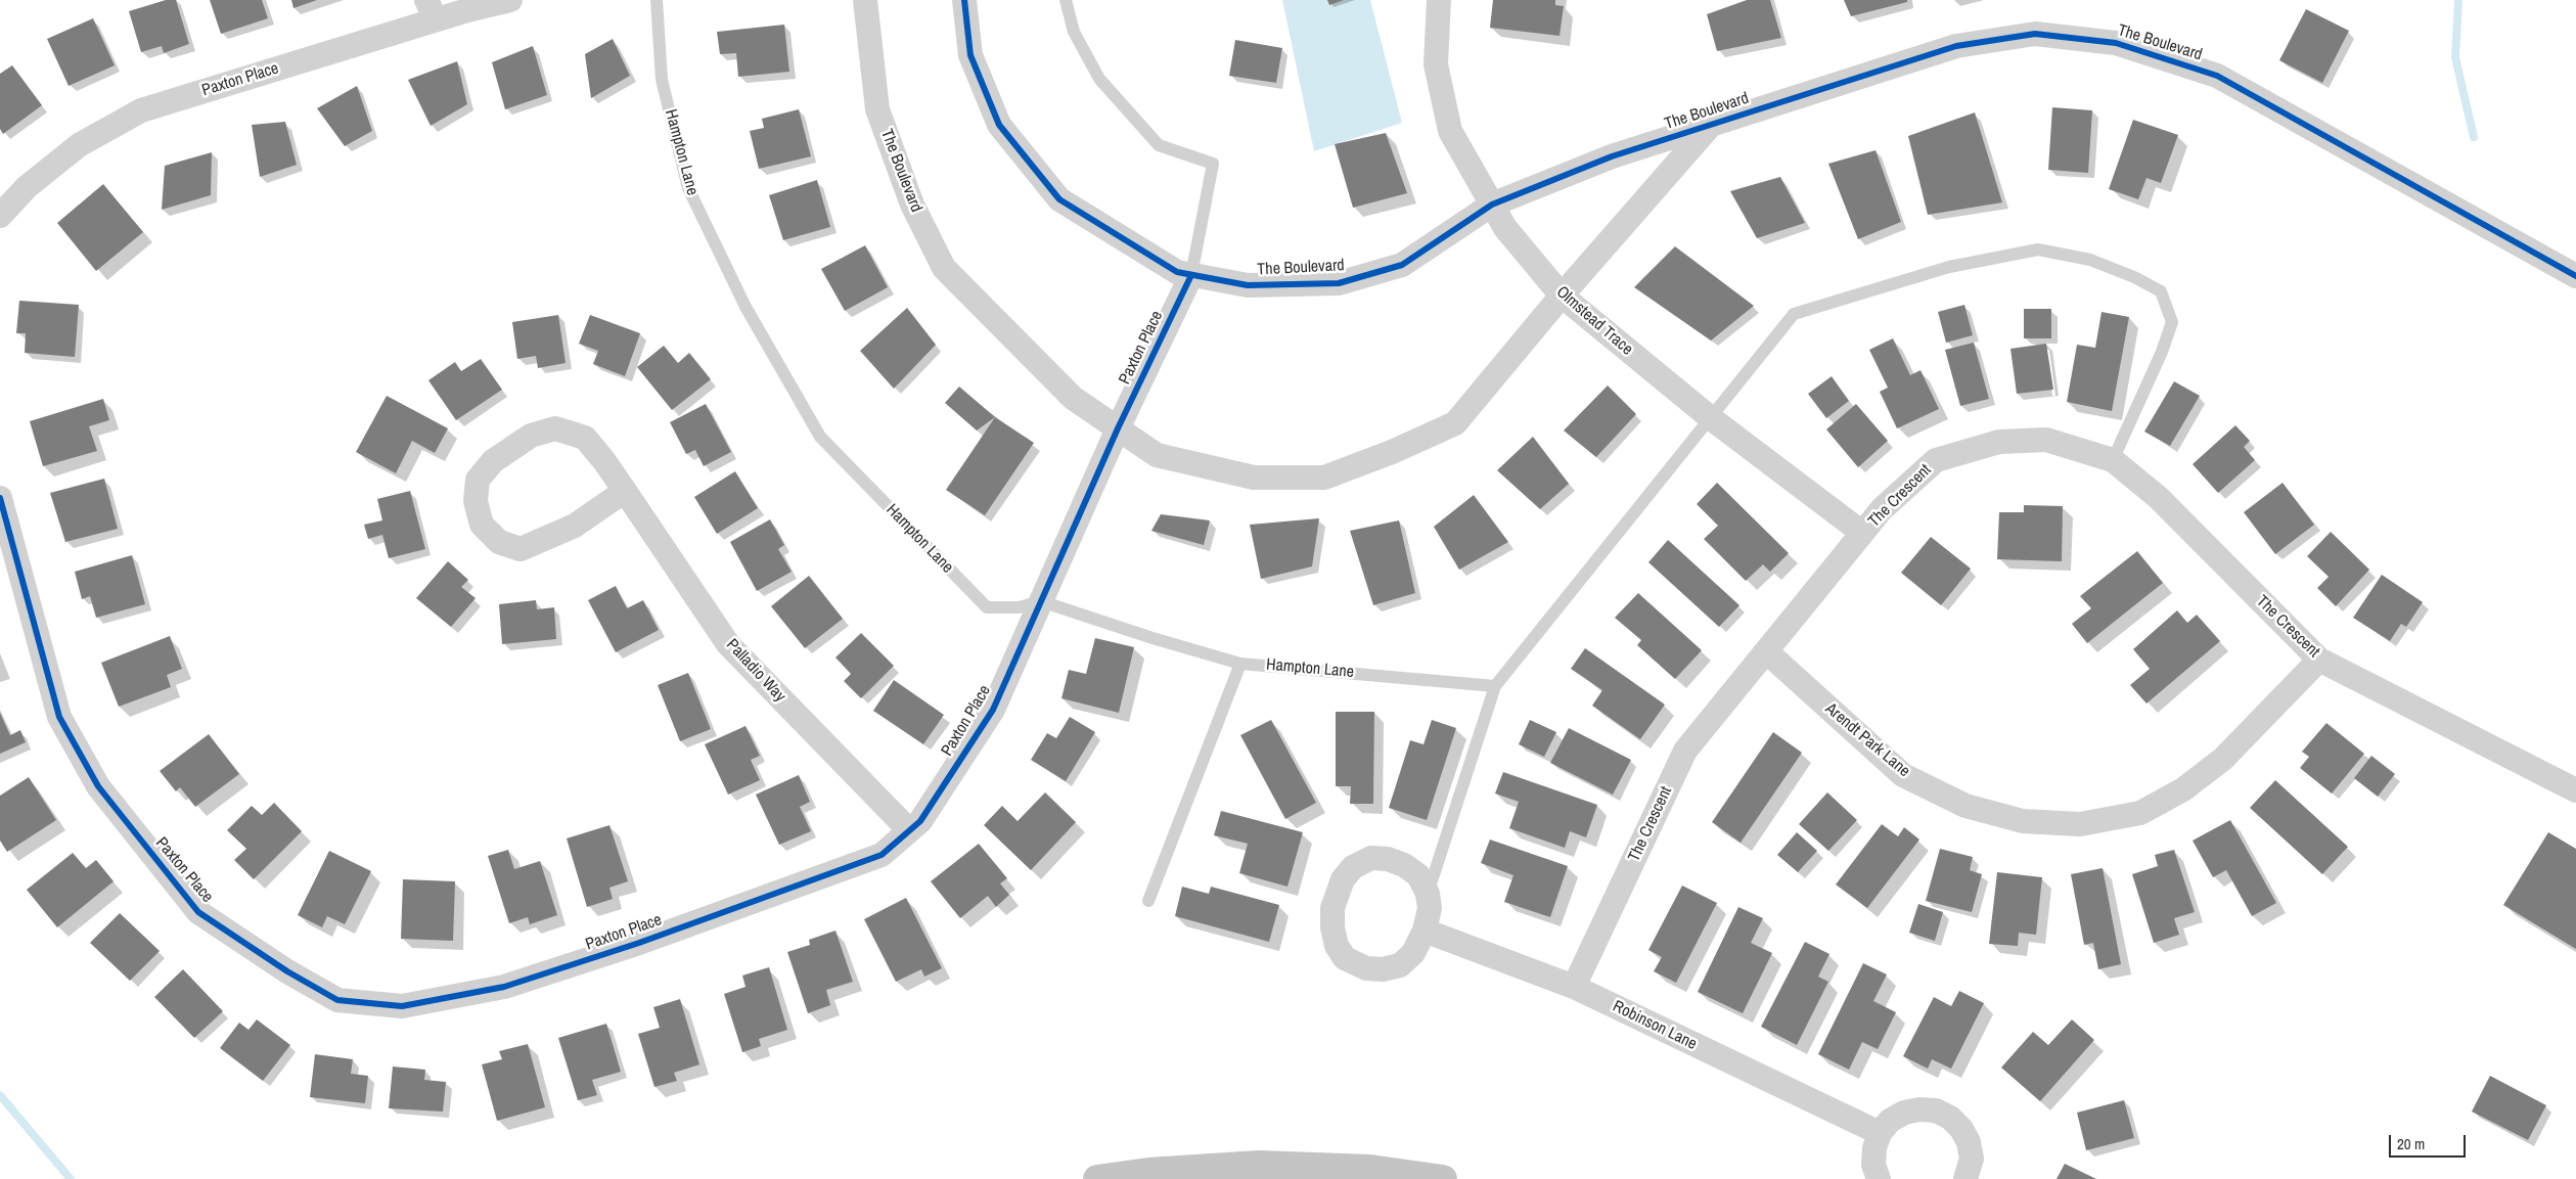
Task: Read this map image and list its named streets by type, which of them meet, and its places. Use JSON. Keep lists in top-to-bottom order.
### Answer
{
  "streets": {
    "street": [
      "The Boulevard",
      "Paxton Place",
      "Olmstead Trace",
      "The Crescent",
      "Palladio Way",
      "Arendt Park Lane",
      "Robinson Lane"
    ],
    "lane": ["Hampton Lane"]
  },
  "crossings": [
    ["The Boulevard", "Paxton Place"],
    ["The Boulevard", "Olmstead Trace"],
    ["Paxton Place", "Hampton Lane"],
    ["Paxton Place", "Palladio Way"],
    ["Olmstead Trace", "The Crescent"],
    ["The Crescent", "Arendt Park Lane"],
    ["The Crescent", "Robinson Lane"]
  ],
  "scale_bar": "20 m"
}
